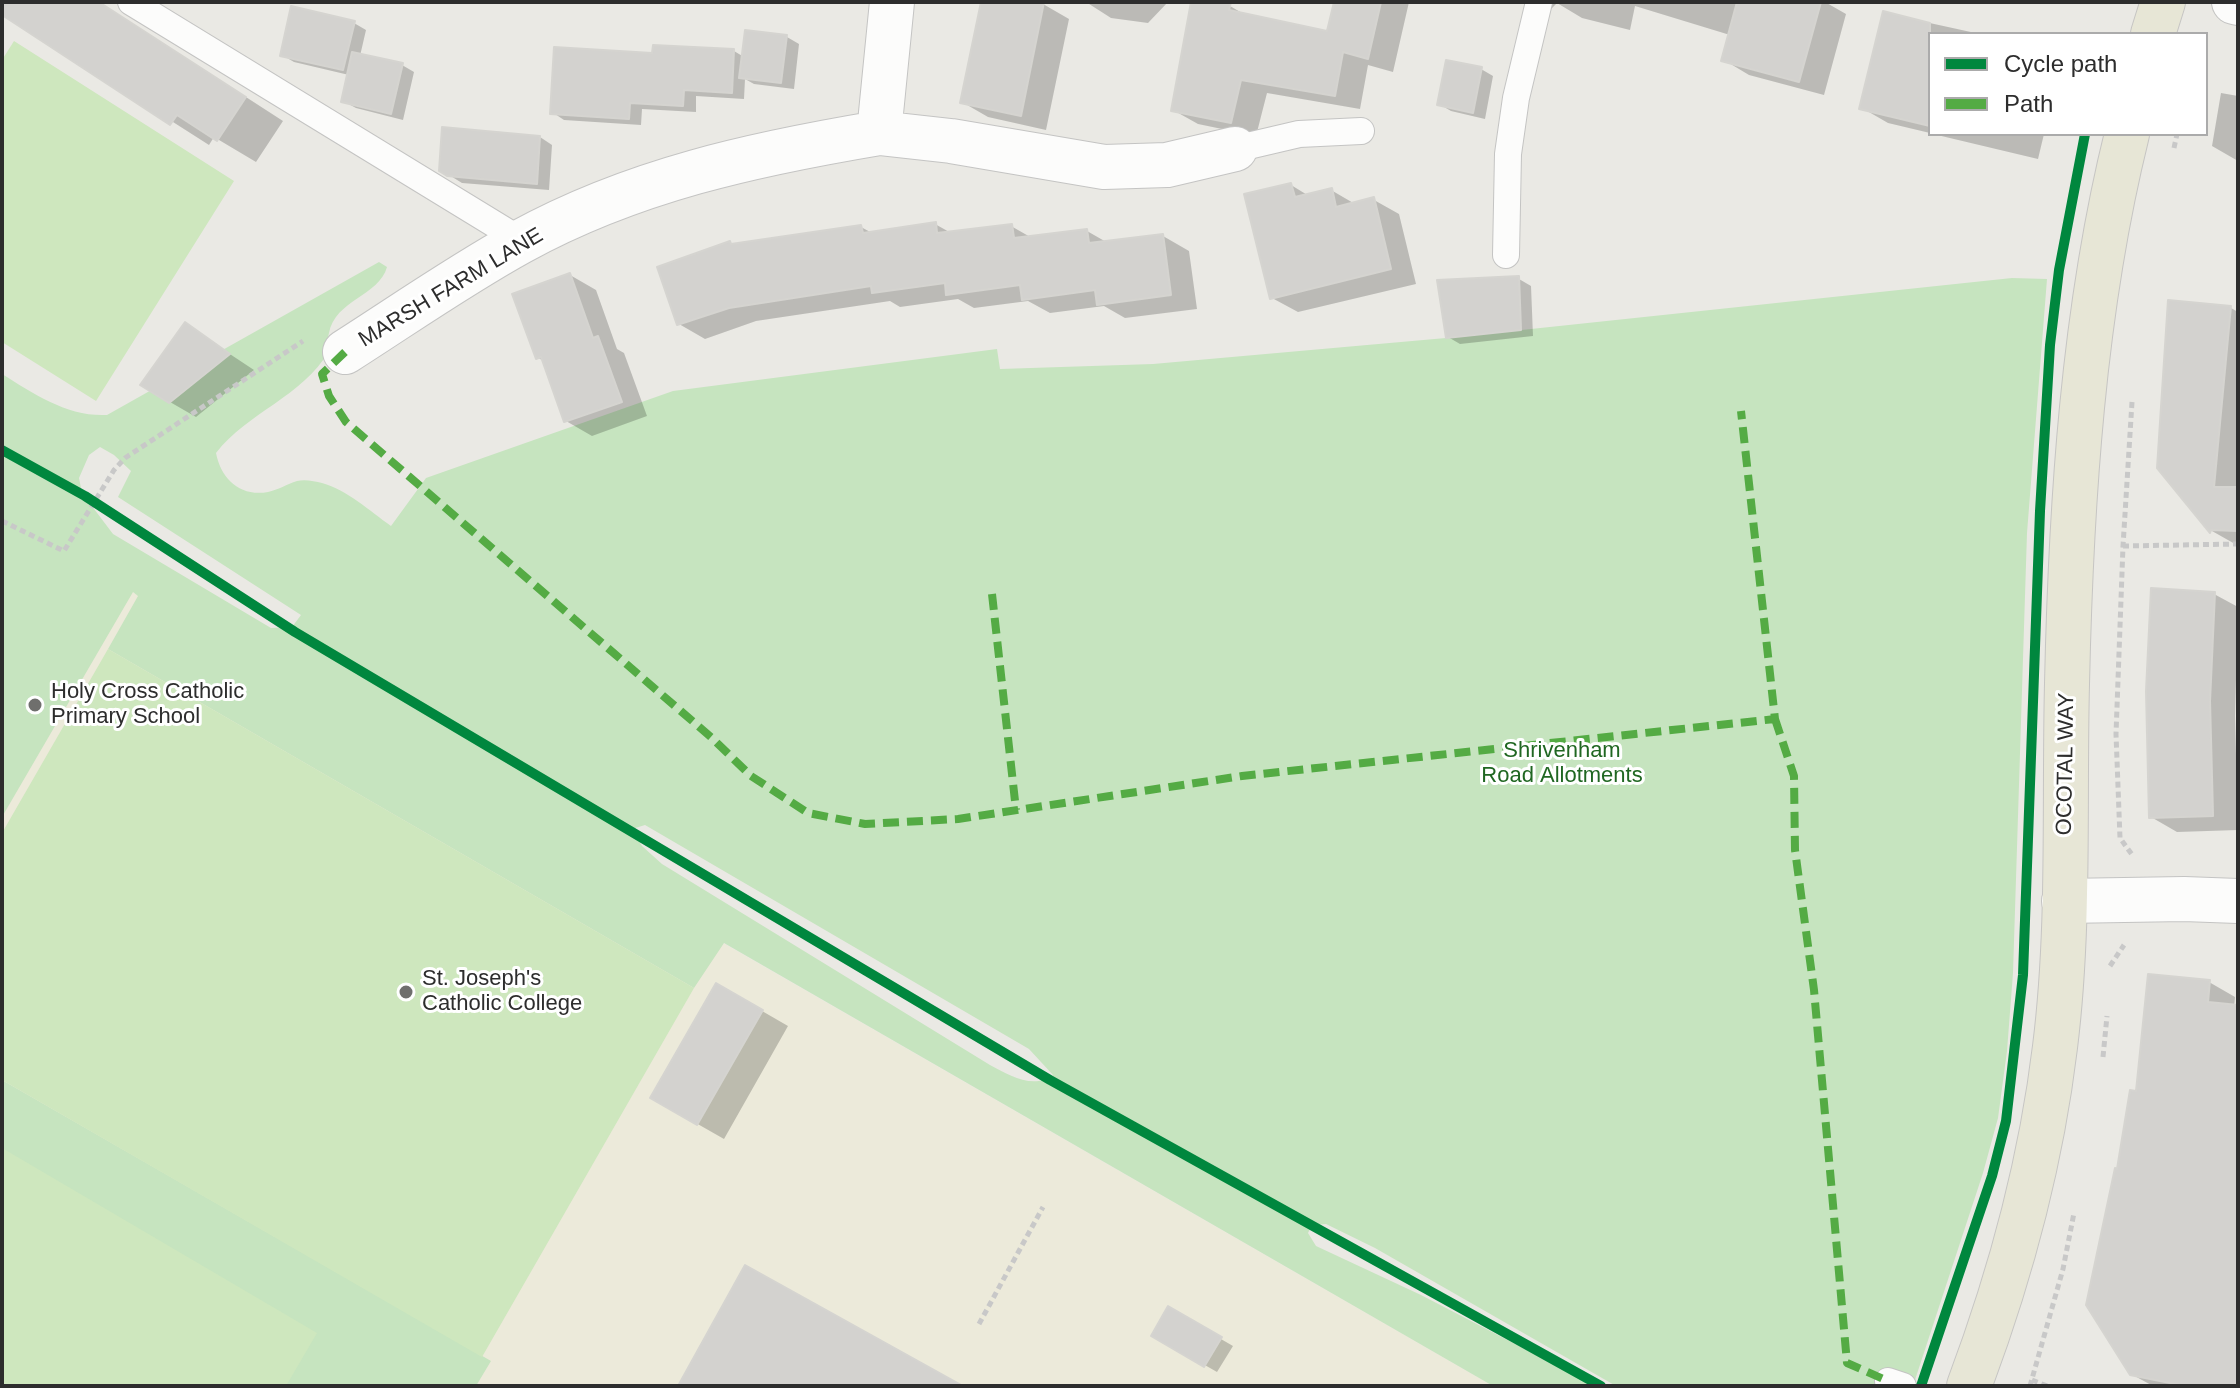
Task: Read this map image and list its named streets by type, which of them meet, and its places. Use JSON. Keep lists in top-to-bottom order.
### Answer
{
  "streets": {
    "main road": ["OCOTAL WAY"],
    "street": ["MARSH FARM LANE"]
  },
  "parks": ["Shrivenham Road Allotments"],
  "places": ["Holy Cross Catholic Primary School", "St. Joseph's Catholic College"],
  "legend": ["Cycle path", "Path"]
}
